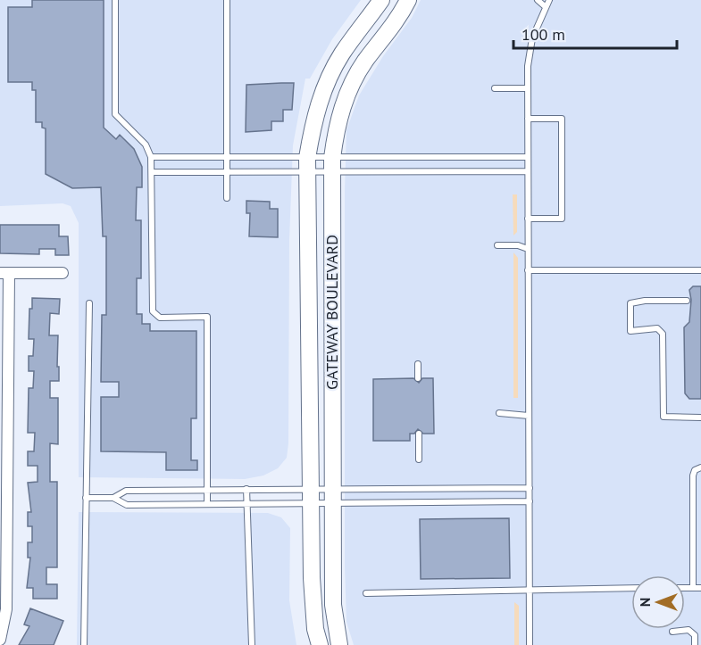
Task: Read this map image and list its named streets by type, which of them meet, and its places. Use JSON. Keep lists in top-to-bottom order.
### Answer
{
  "streets": {
    "street": ["GATEWAY BOULEVARD"]
  },
  "scale_bar": "100 m",
  "north": "left"
}
